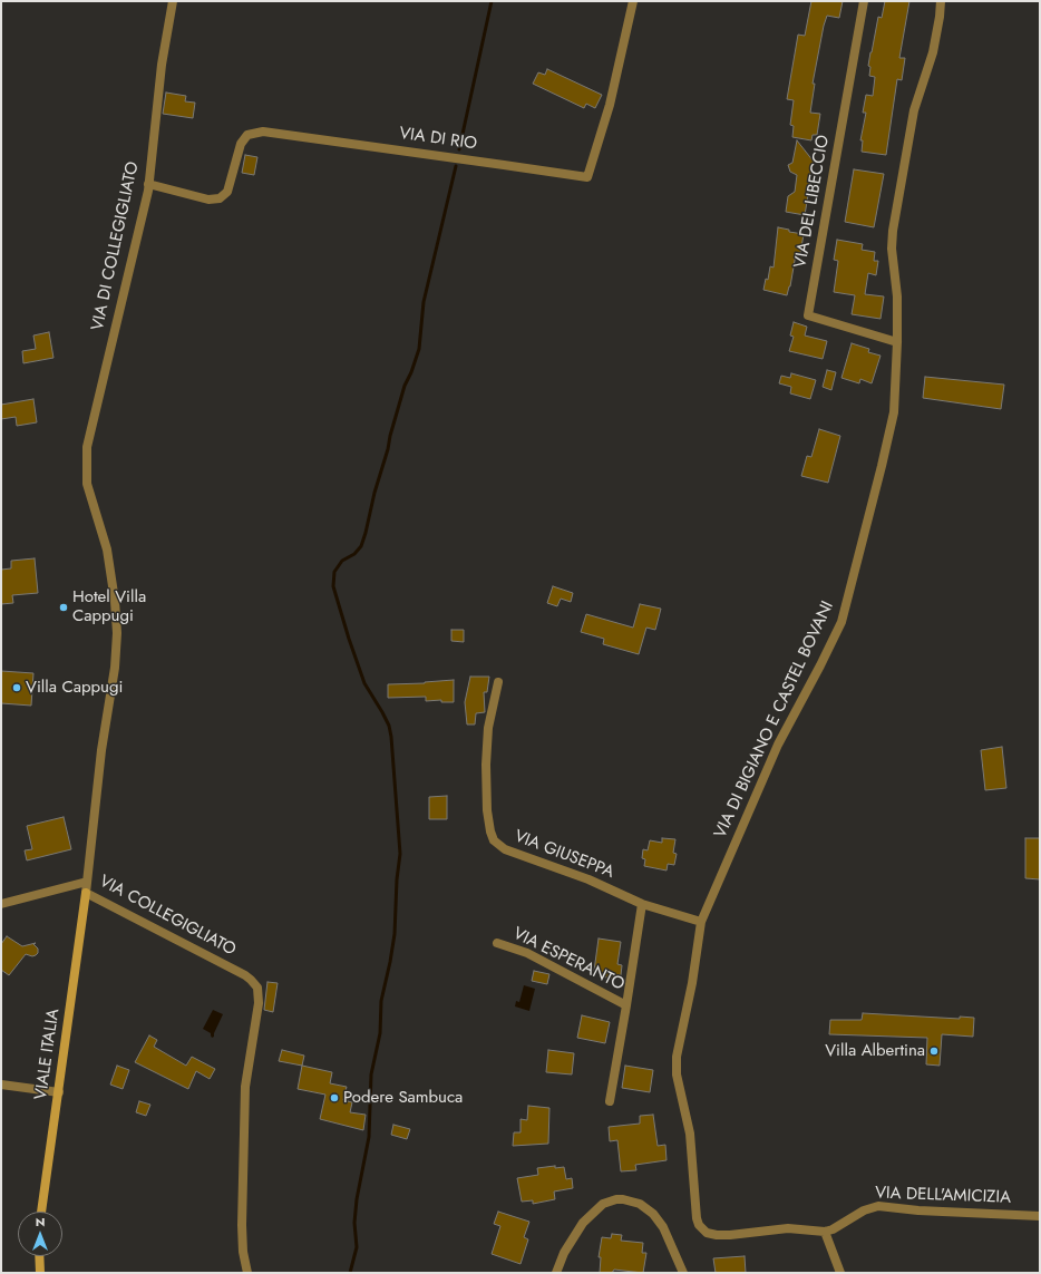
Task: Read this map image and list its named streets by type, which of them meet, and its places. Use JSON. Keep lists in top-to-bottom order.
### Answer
{
  "streets": {
    "street": [
      "VIA DI RIO",
      "VIA DEL LIBECCIO",
      "VIA DI COLLEGIGLIATO",
      "VIA DI BIGIANO E CASTEL BOVANI",
      "VIA GIUSEPPA",
      "VIA COLLEGIGLIATO",
      "VIA ESPERANTO",
      "VIALE ITALIA",
      "VIA DELL'AMICIZIA"
    ]
  },
  "crossings": [
    ["VIA DI RIO", "VIA DI COLLEGIGLIATO"],
    ["VIA DEL LIBECCIO", "VIA DI BIGIANO E CASTEL BOVANI"],
    ["VIA DI COLLEGIGLIATO", "VIA COLLEGIGLIATO"],
    ["VIA DI BIGIANO E CASTEL BOVANI", "VIA GIUSEPPA"],
    ["VIA DI BIGIANO E CASTEL BOVANI", "VIA DELL'AMICIZIA"],
    ["VIA GIUSEPPA", "VIA ESPERANTO"],
    ["VIA COLLEGIGLIATO", "VIALE ITALIA"]
  ],
  "places": [
    "Hotel Villa Cappugi",
    "Villa Cappugi",
    "Villa Albertina",
    "Podere Sambuca"
  ],
  "north": "top"
}
